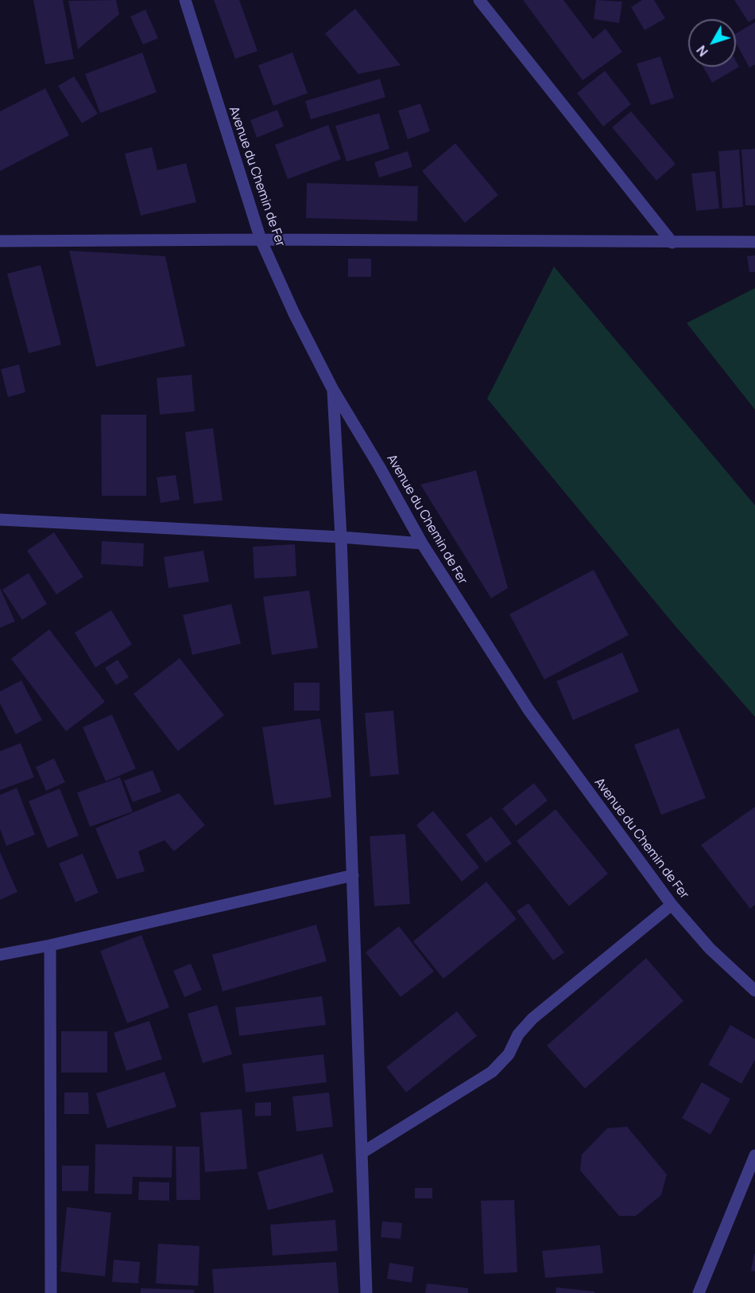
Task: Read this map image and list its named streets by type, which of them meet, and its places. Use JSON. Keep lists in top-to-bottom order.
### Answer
{
  "streets": {
    "street": ["Avenue du Chemin de Fer"]
  },
  "north": "bottom left"
}
